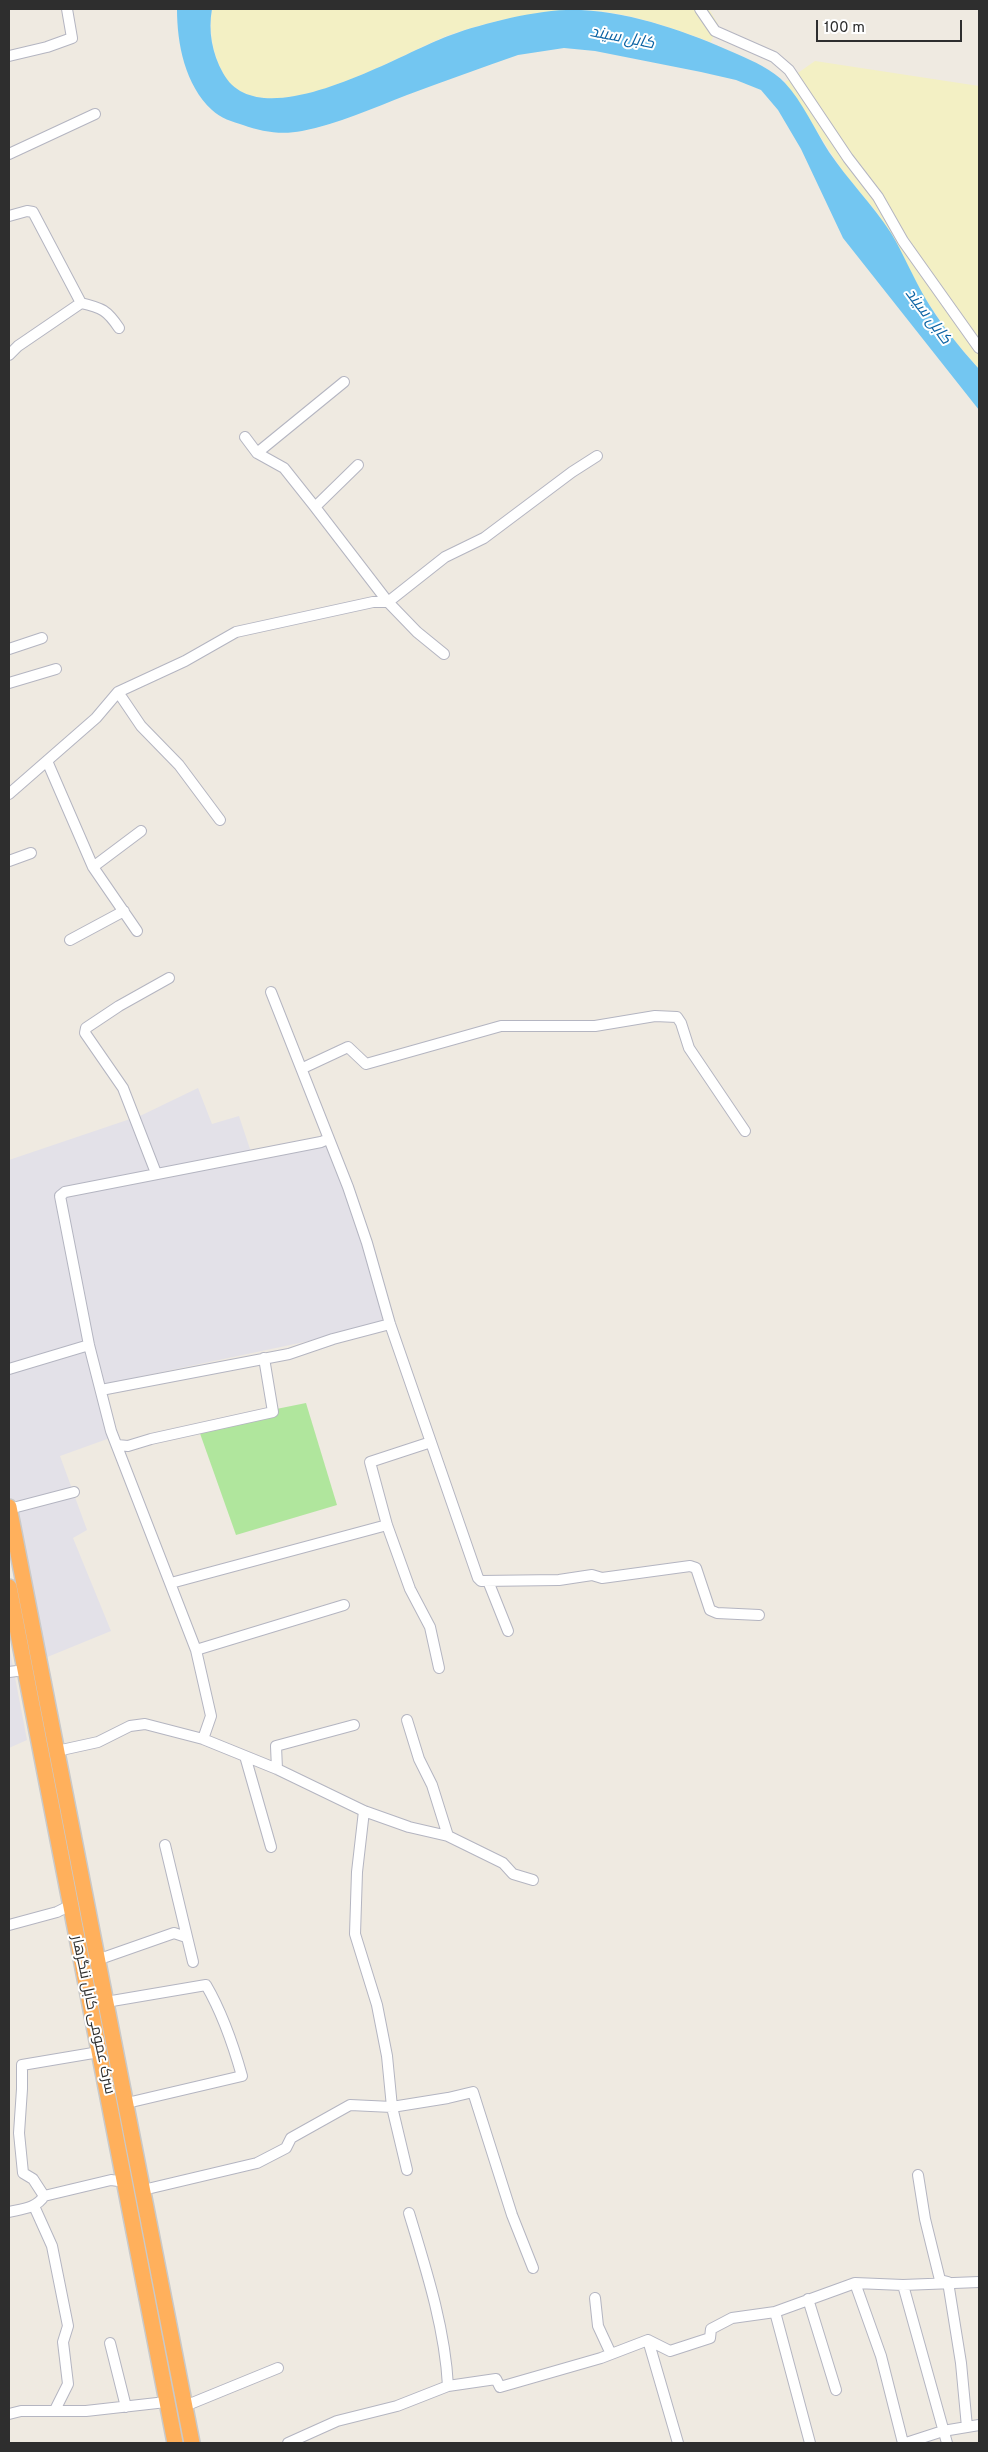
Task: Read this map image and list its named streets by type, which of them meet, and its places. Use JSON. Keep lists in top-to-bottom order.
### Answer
{
  "streets": {
    "highway": ["سرک عمومی کابل ننگرهار"]
  },
  "water": ["کابل سيند"],
  "scale_bar": "100 m"
}
